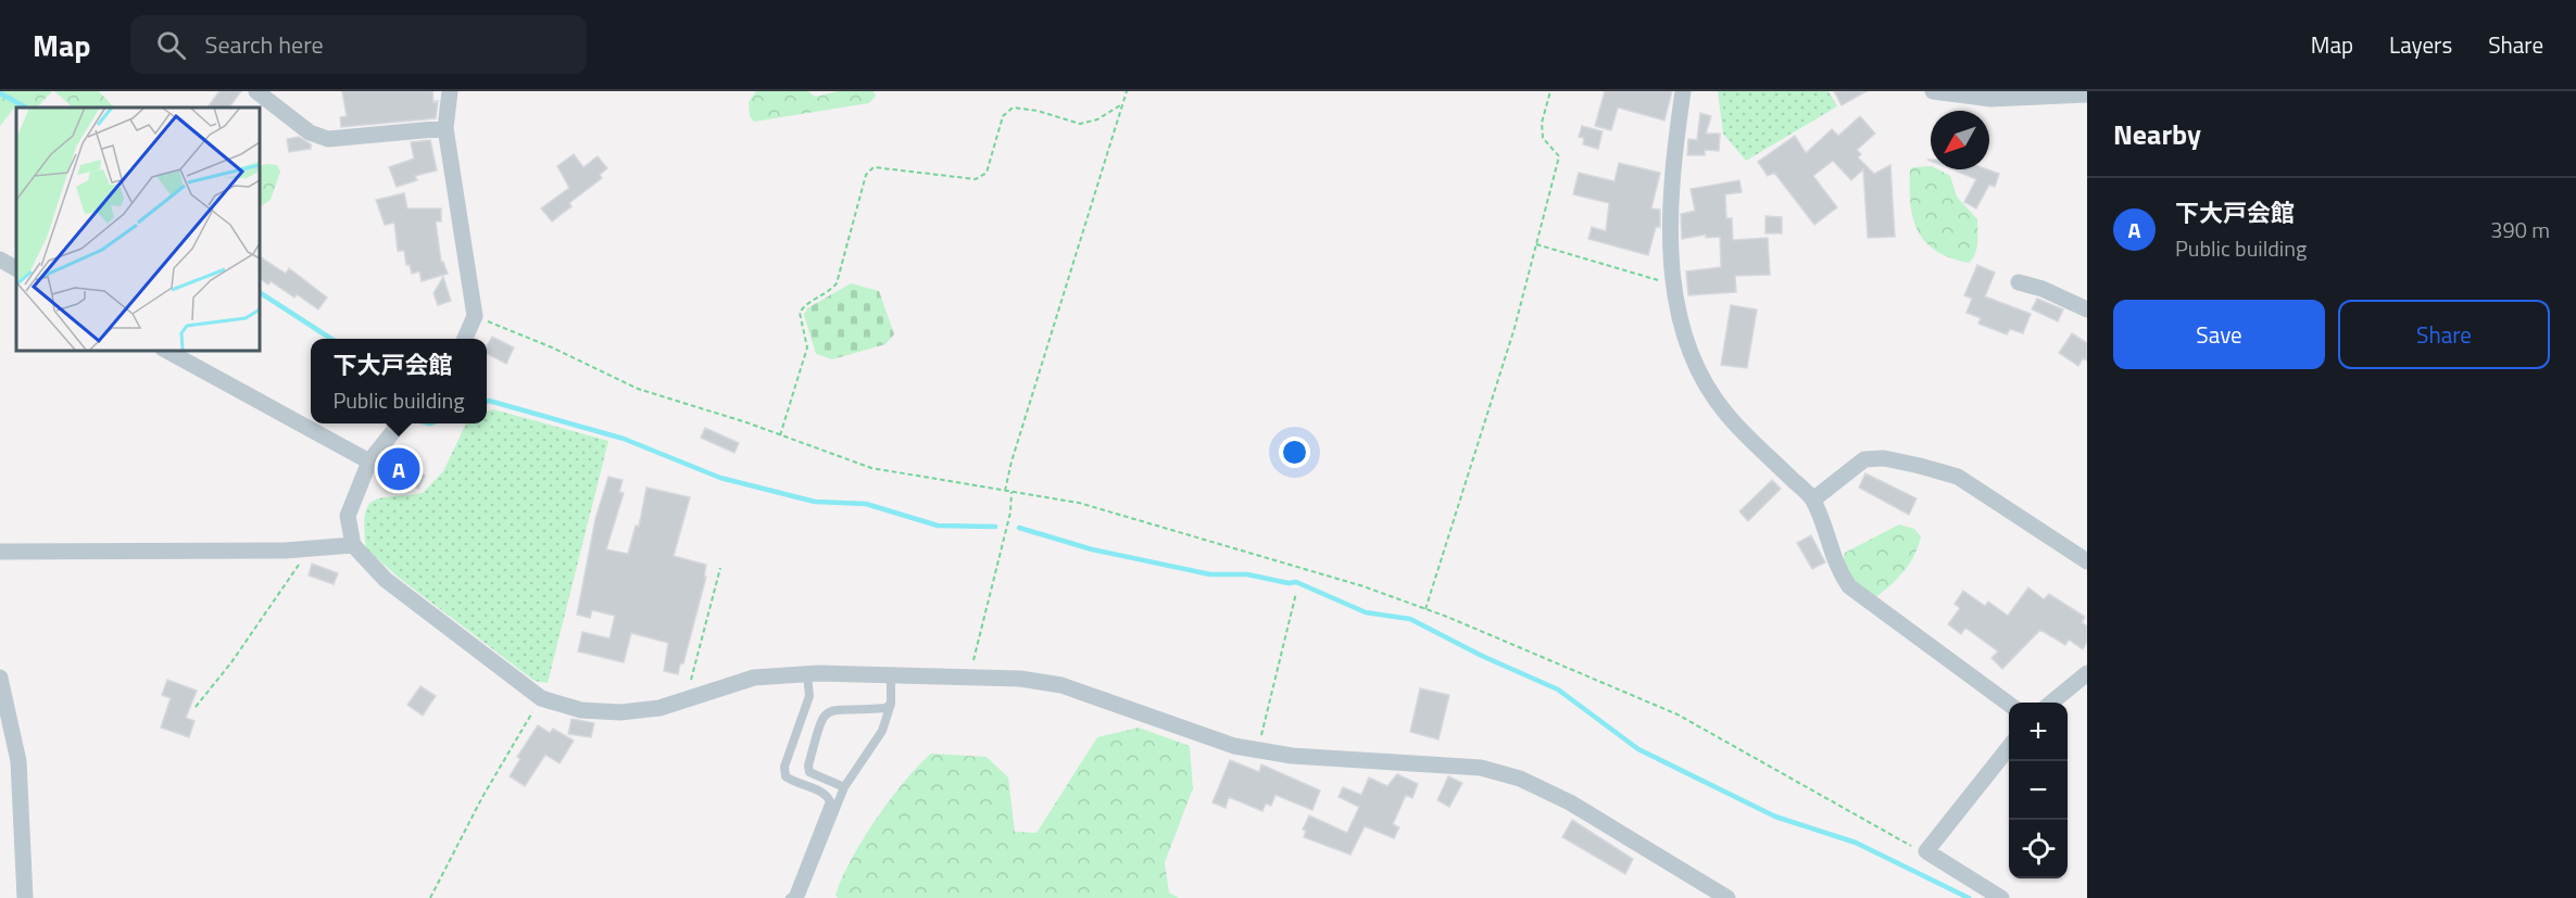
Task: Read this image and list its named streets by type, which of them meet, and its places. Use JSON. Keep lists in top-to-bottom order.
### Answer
{
  "north": "bottom left",
  "page": {
    "header": "Map",
    "search": "Search here",
    "nav": ["Map", "Layers", "Share"],
    "heading": "Nearby",
    "list": [
      {
        "mark": "A",
        "name": "下大戸会館",
        "note": "Public building",
        "value": "390 m"
      }
    ],
    "buttons": ["Save", "Share"],
    "popup": ["下大戸会館", "Public building"],
    "pins": "A",
    "map_buttons": ["+", "−"]
  }
}
